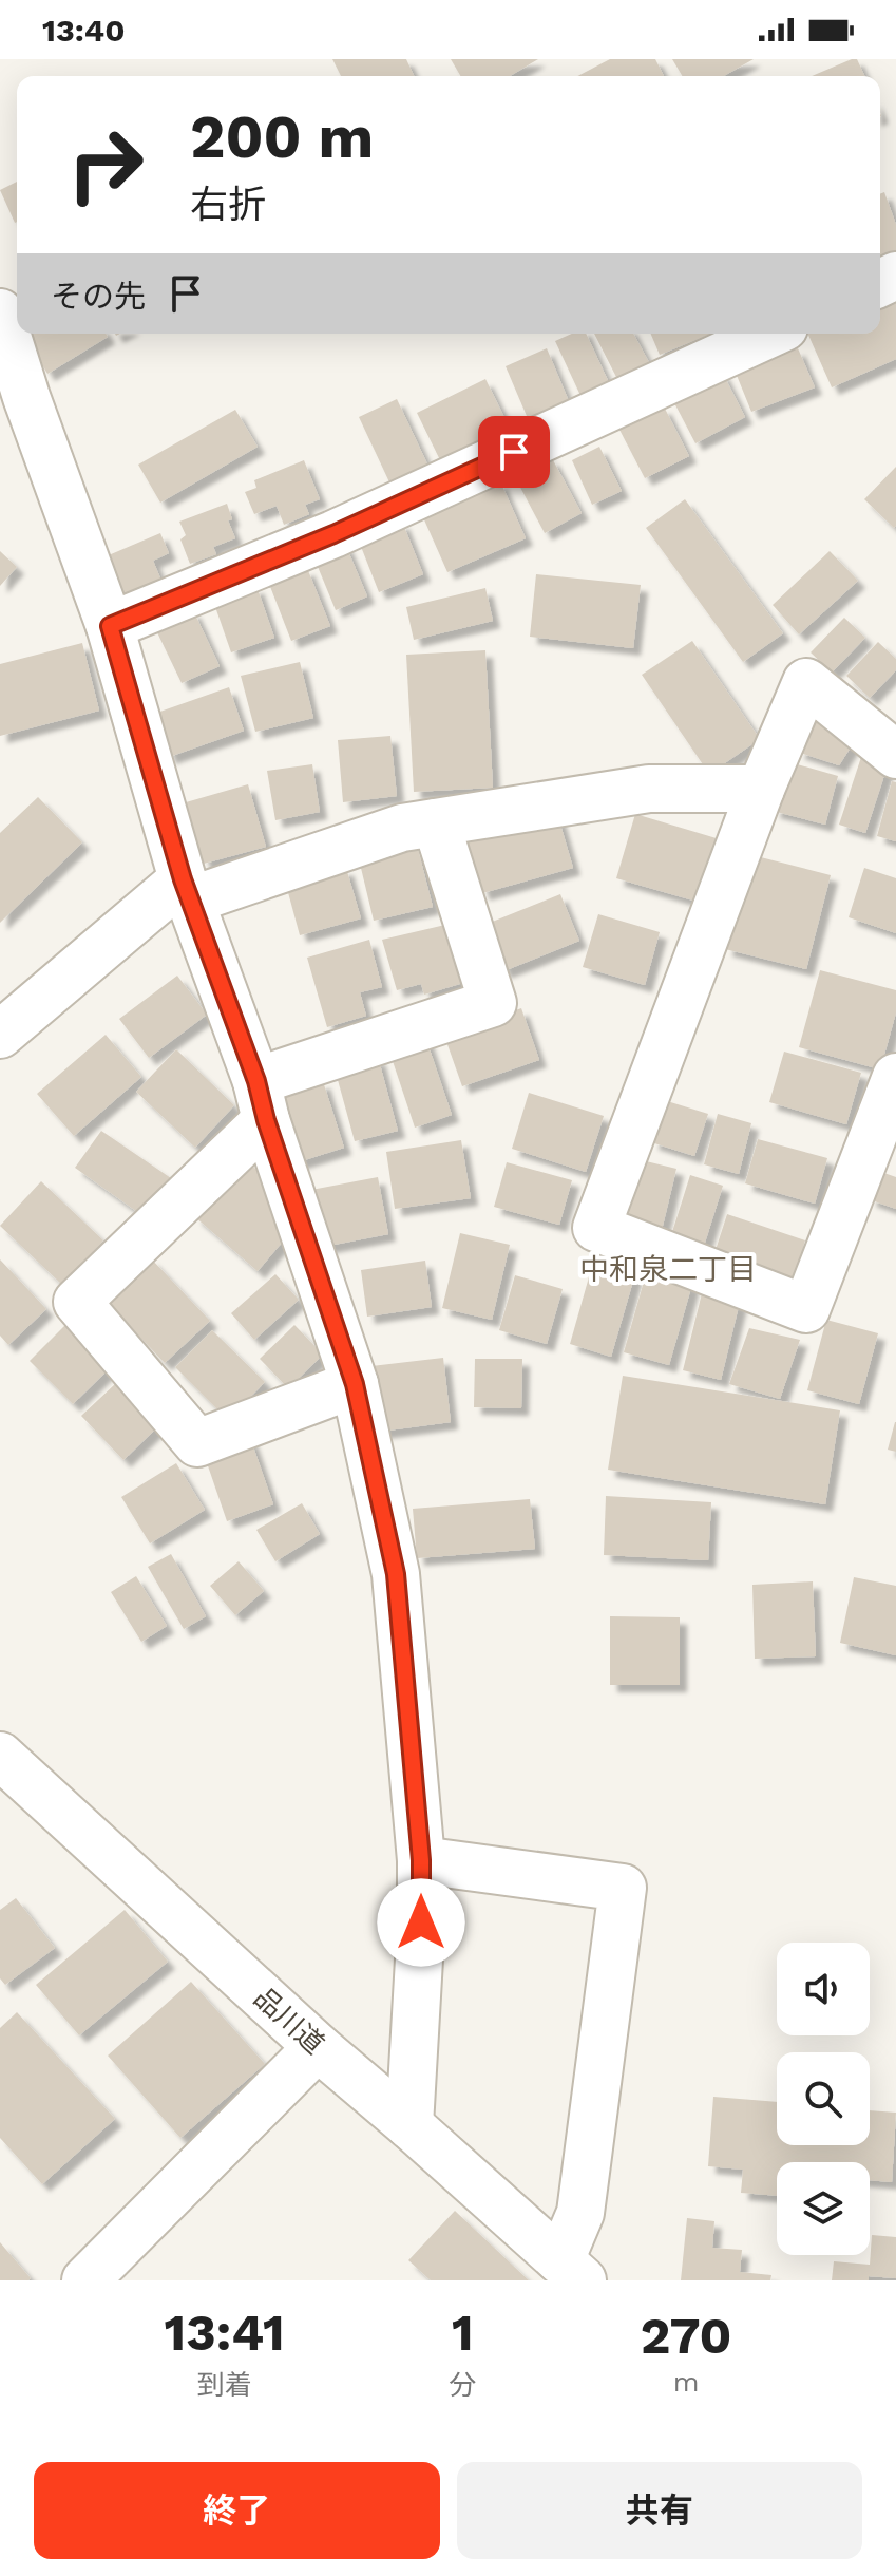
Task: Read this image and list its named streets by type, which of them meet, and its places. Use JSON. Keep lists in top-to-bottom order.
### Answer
{
  "streets": {
    "street": ["品川道"]
  },
  "districts": ["中和泉二丁目"],
  "page": {
    "status": "13:40",
    "turn": ["200 m", "右折"],
    "then": "その先",
    "eta": [
      "13:41",
      "到着",
      "1",
      "分",
      "270",
      "m"
    ],
    "buttons": ["終了", "共有"]
  }
}
